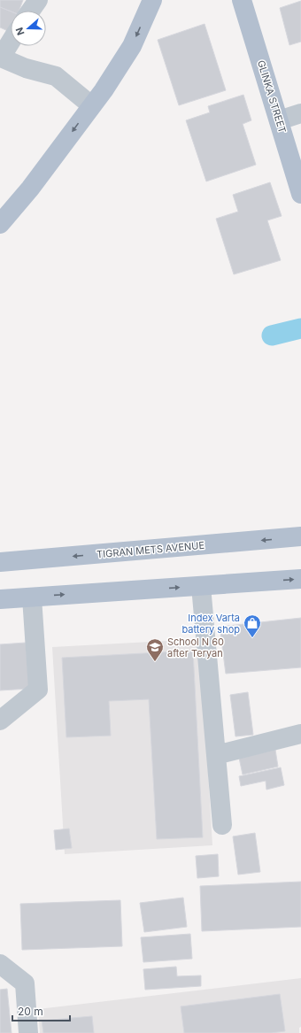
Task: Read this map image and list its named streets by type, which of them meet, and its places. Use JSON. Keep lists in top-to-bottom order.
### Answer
{
  "streets": {
    "main road": ["GLINKA STREET", "TIGRAN METS AVENUE"]
  },
  "places": {
    "shop": ["Index Varta battery shop"],
    "school or university": ["School N 60 after Teryan"]
  },
  "scale_bar": "20 m",
  "north": "left"
}
